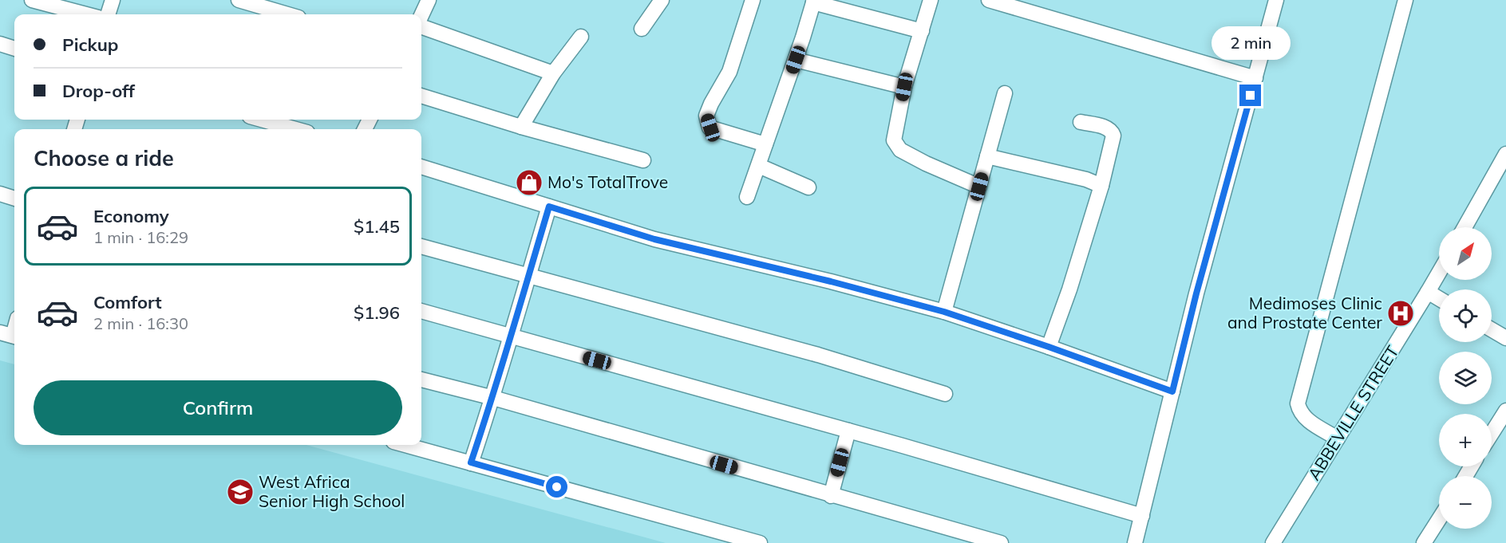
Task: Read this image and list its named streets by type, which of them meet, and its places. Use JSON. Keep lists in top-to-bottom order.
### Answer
{
  "streets": {
    "street": ["ABBEVILLE STREET"]
  },
  "places": {
    "shop": ["Mo's TotalTrove"],
    "hospital": ["Medimoses Clinic and Prostate Center"],
    "school or university": ["West Africa Senior High School"]
  },
  "north": "top right",
  "page": {
    "banner": ["Pickup", "Drop-off"],
    "bubble": "2 min",
    "heading": "Choose a ride",
    "list": [
      {
        "name": "Economy",
        "note": "1 min · 16:29",
        "value": "$1.45"
      },
      {
        "name": "Comfort",
        "note": "2 min · 16:30",
        "value": "$1.96"
      }
    ],
    "map_buttons": ["+", "−"],
    "buttons": "Confirm"
  }
}
